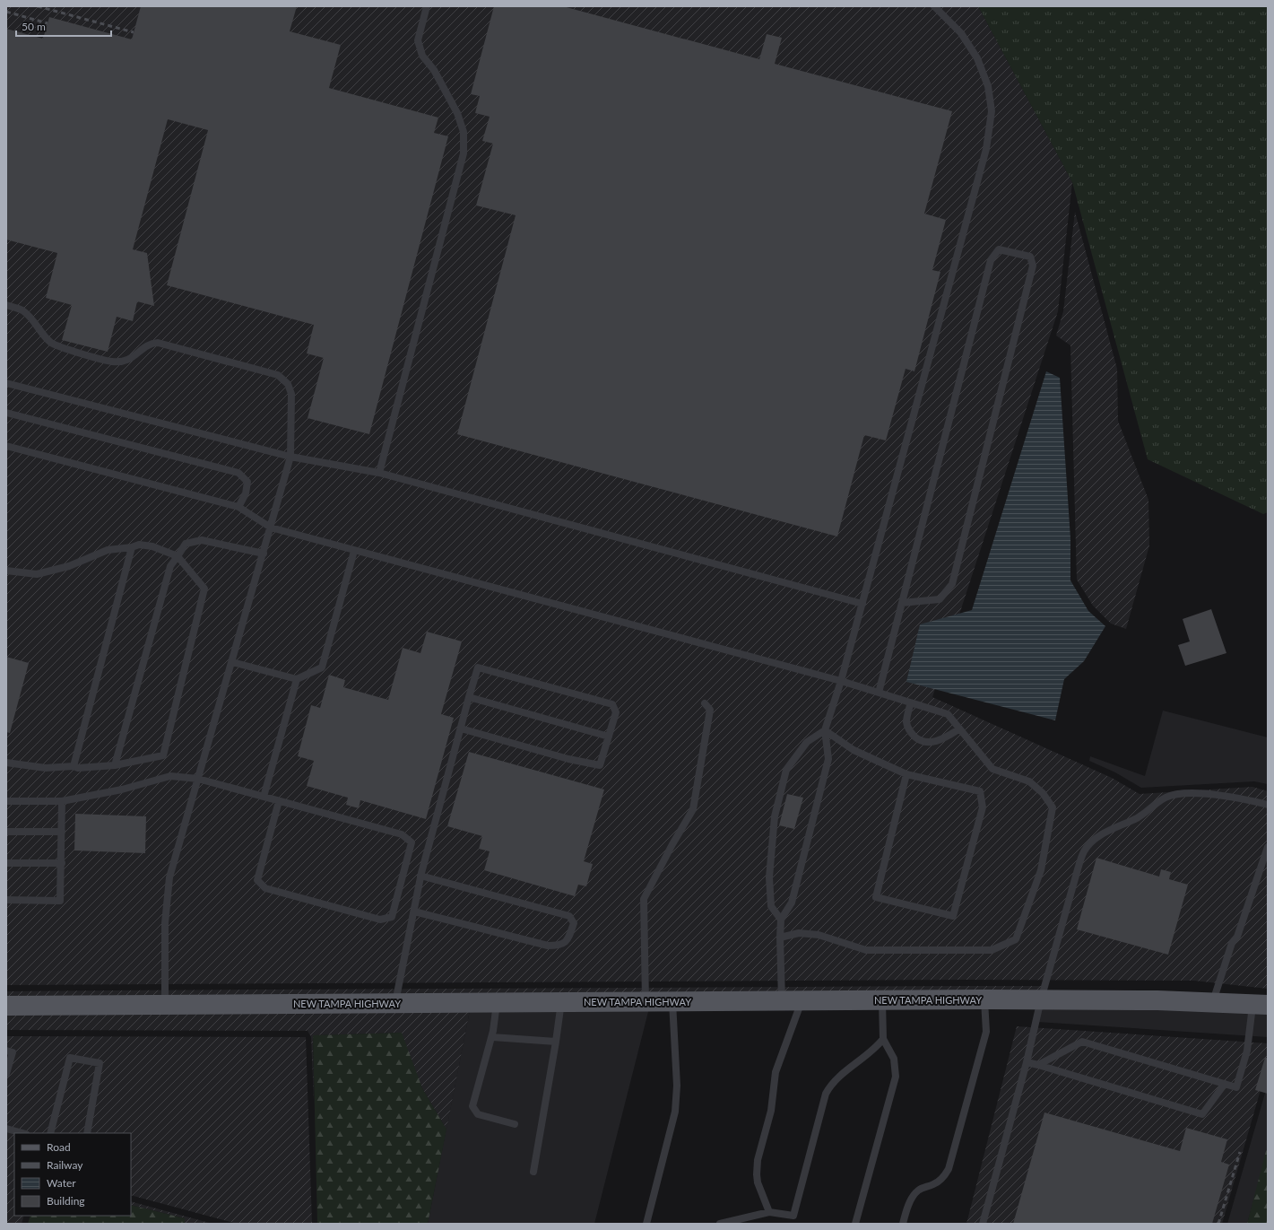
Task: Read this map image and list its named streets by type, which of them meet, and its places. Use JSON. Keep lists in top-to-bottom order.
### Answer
{
  "streets": {
    "main road": ["NEW TAMPA HIGHWAY"]
  },
  "legend": [
    "Road",
    "Railway",
    "Water",
    "Building"
  ],
  "scale_bar": "50 m"
}
